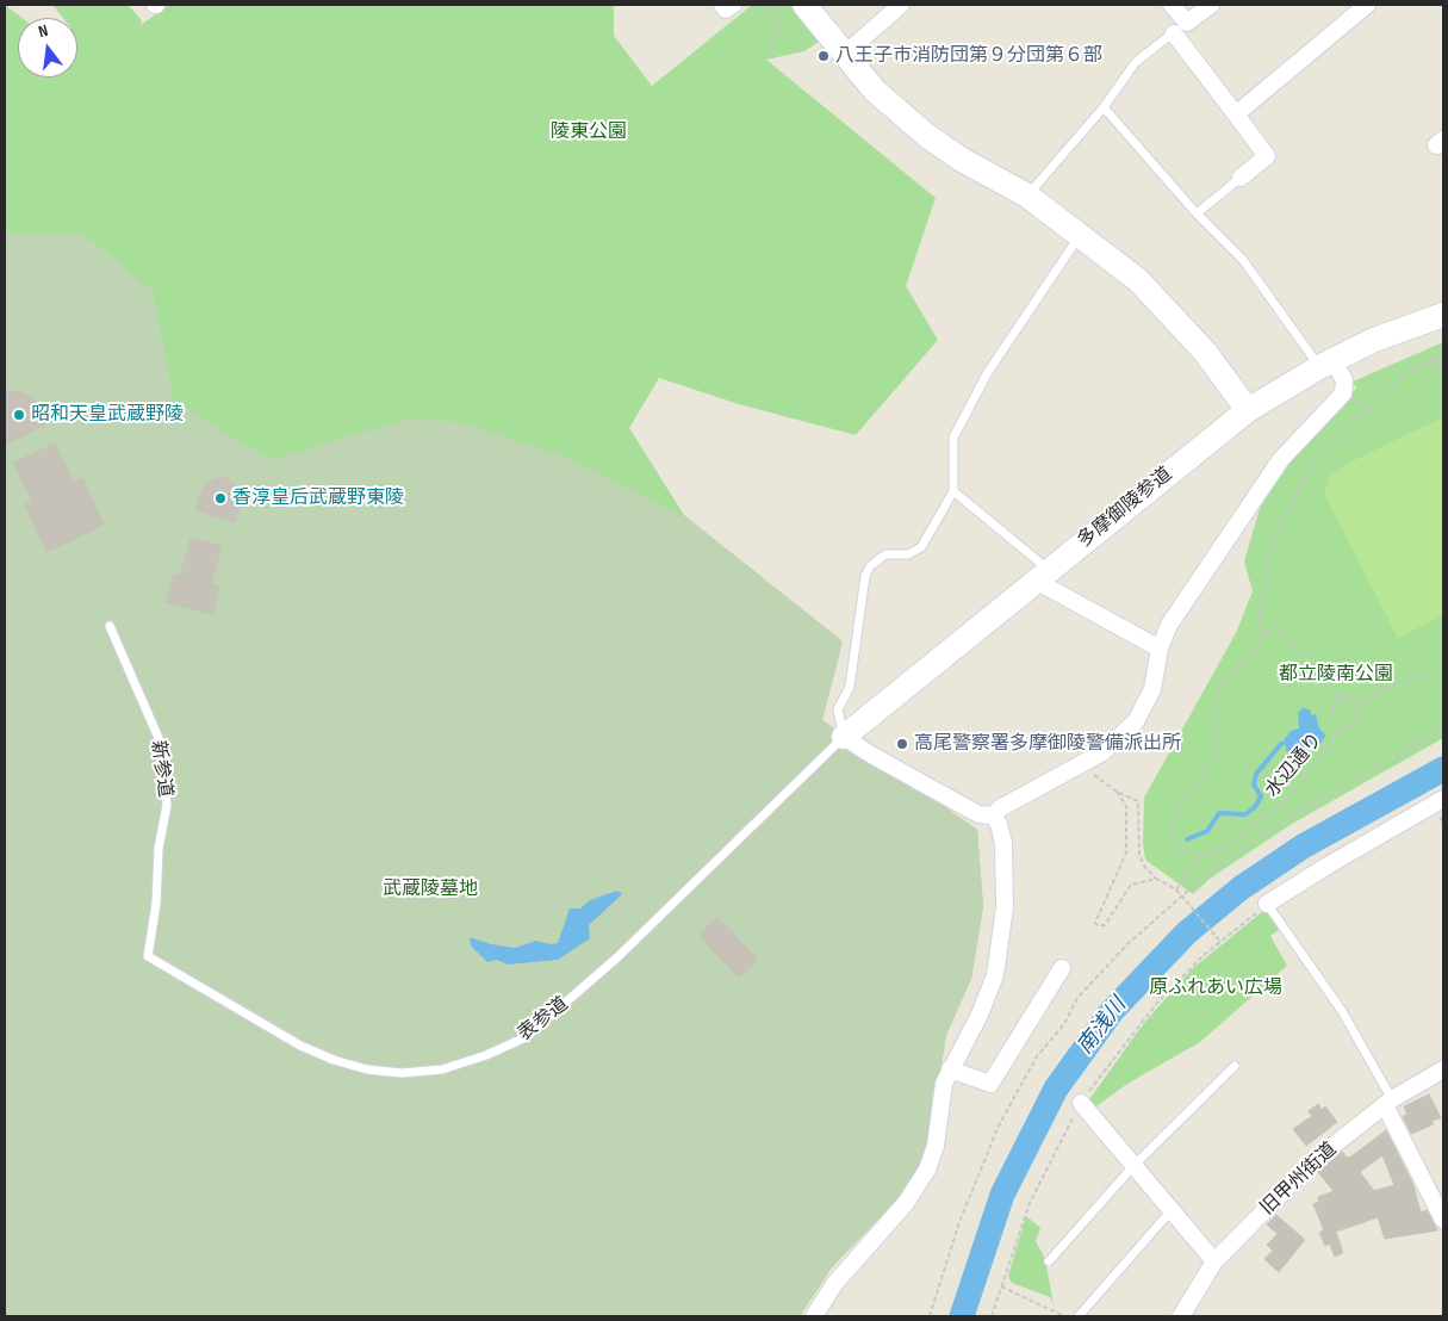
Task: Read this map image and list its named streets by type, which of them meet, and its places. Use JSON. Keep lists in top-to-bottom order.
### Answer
{
  "streets": {
    "main road": ["多摩御陵参道"],
    "street": ["旧甲州街道"],
    "lane": ["新参道", "表参道"],
    "path": ["水辺通り"]
  },
  "crossings": [
    ["多摩御陵参道", "表参道"],
    ["新参道", "表参道"]
  ],
  "water": ["南浅川"],
  "parks": [
    "陵東公園",
    "都立陵南公園",
    "武蔵陵墓地",
    "原ふれあい広場"
  ],
  "places": [
    "八王子市消防団第９分団第６部",
    "昭和天皇武蔵野陵",
    "香淳皇后武蔵野東陵",
    "高尾警察署多摩御陵警備派出所"
  ],
  "north": "top"
}
